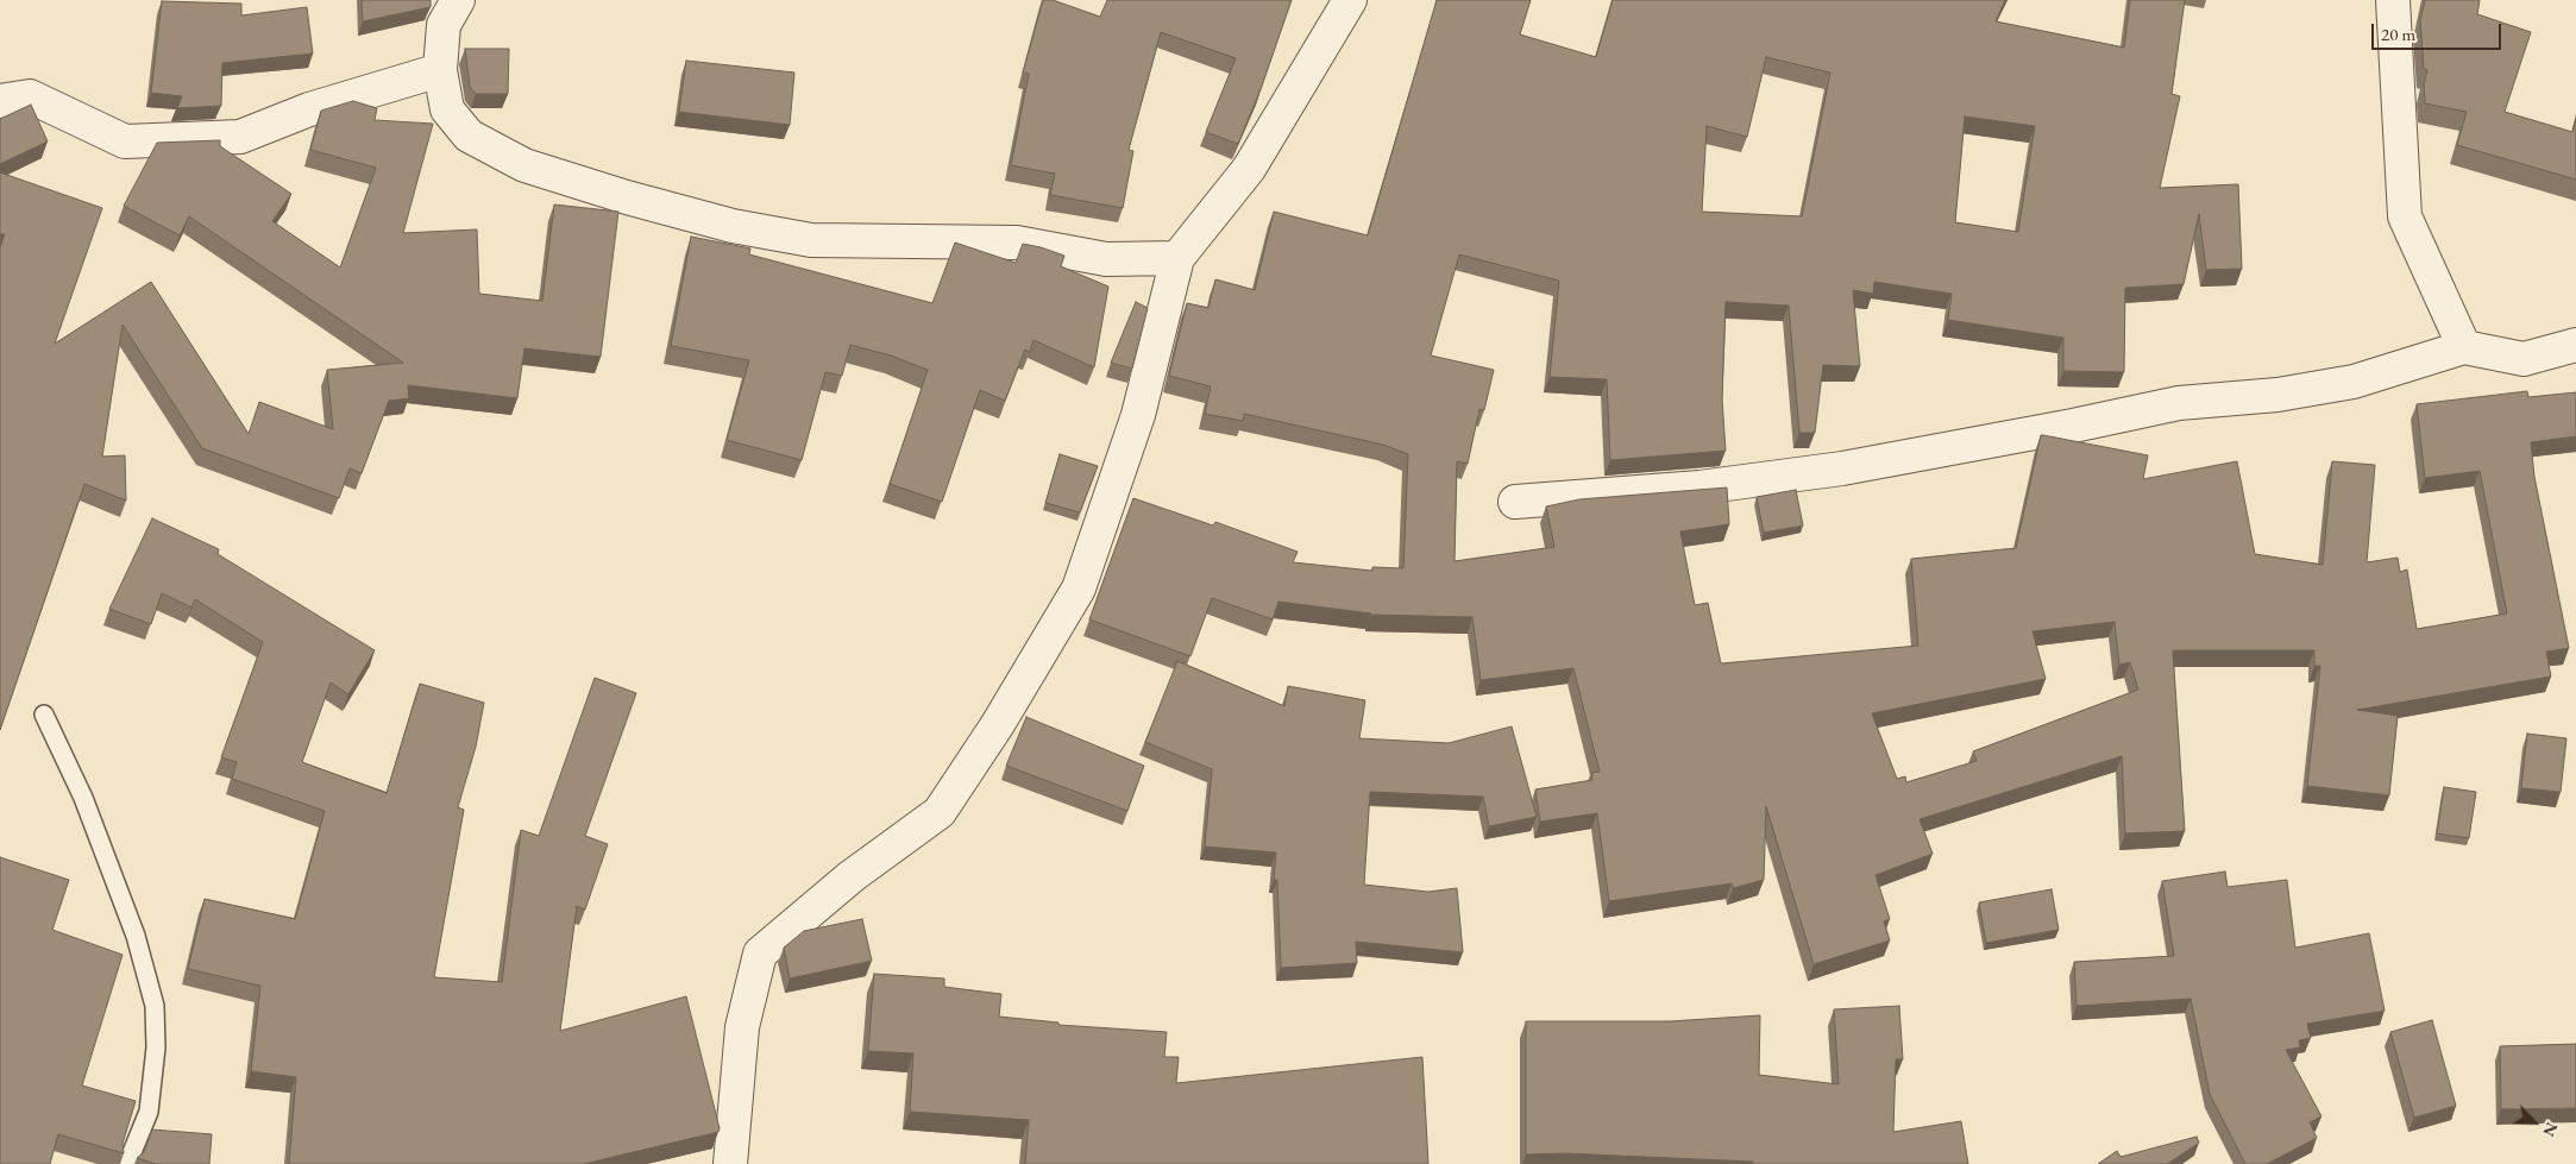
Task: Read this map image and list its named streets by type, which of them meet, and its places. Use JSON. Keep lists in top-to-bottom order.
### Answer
{
  "scale_bar": "20 m",
  "north": "bottom right"
}
